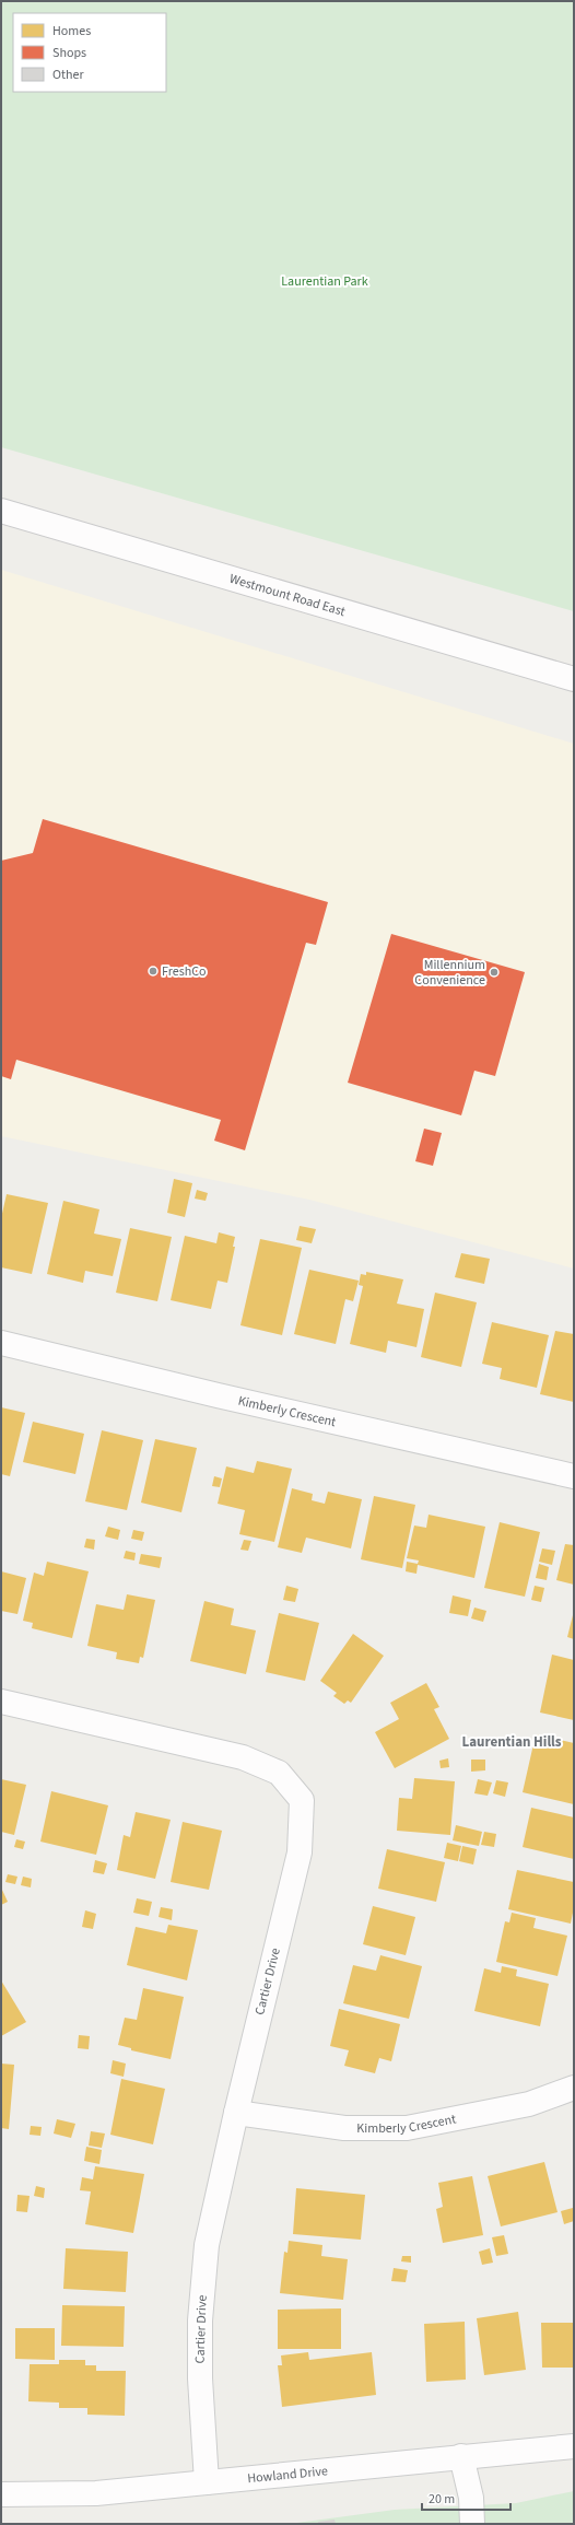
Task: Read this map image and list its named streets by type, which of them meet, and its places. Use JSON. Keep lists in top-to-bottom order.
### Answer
{
  "streets": {
    "street": [
      "Westmount Road East",
      "Kimberly Crescent",
      "Cartier Drive",
      "Howland Drive"
    ]
  },
  "crossings": [
    ["Kimberly Crescent", "Cartier Drive"],
    ["Cartier Drive", "Howland Drive"]
  ],
  "districts": ["Laurentian Hills"],
  "parks": ["Laurentian Park"],
  "places": ["FreshCo", "Millennium Convenience"],
  "legend": ["Homes", "Shops", "Other"],
  "scale_bar": "20 m"
}
